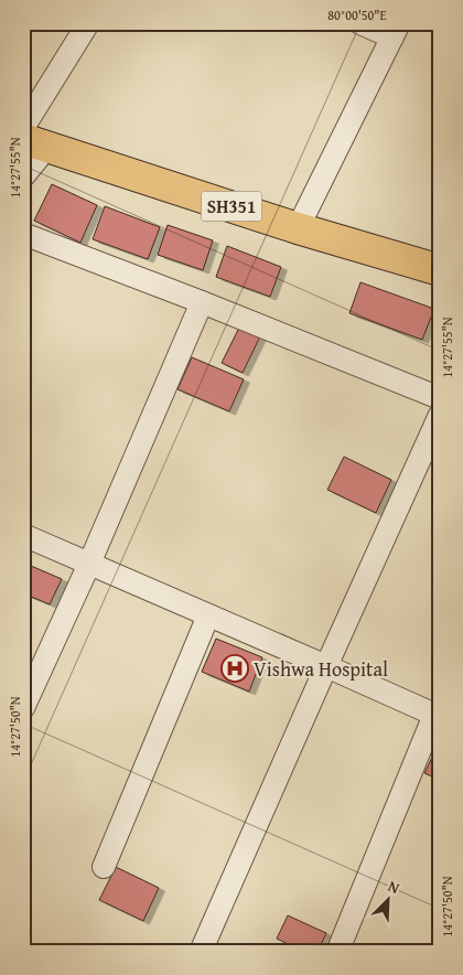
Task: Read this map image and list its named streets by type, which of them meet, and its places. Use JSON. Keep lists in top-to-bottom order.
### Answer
{
  "streets": {
    "main road": ["SH351"]
  },
  "places": {
    "hospital": ["Vishwa Hospital"]
  },
  "north": "top right",
  "coordinates": ["80°00'50\"E", "14°27'55\"N", "14°27'50\"N"]
}
